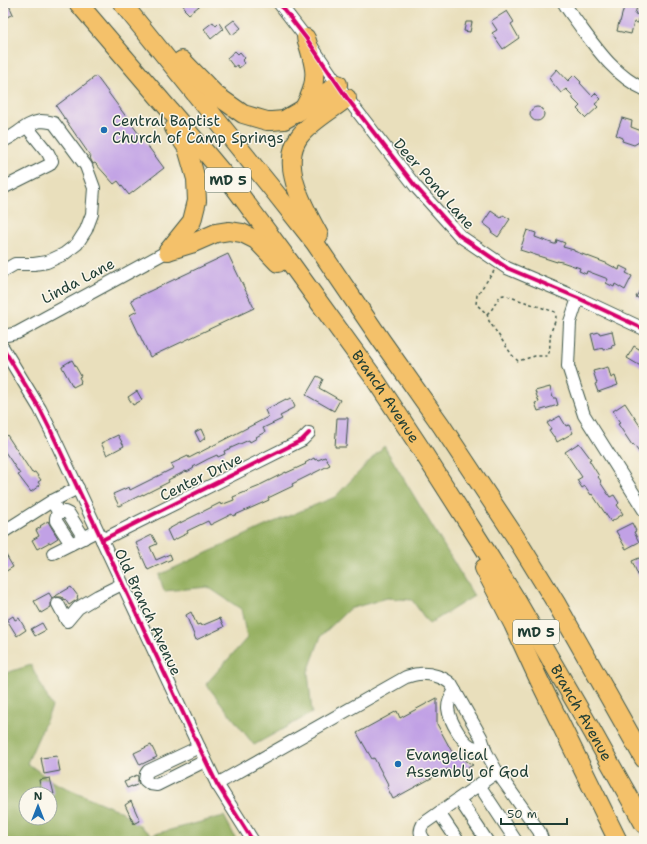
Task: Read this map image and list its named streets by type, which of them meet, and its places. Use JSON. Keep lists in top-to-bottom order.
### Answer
{
  "streets": {
    "highway": ["MD 5", "Branch Avenue"],
    "street": [
      "Deer Pond Lane",
      "Linda Lane",
      "Center Drive",
      "Old Branch Avenue"
    ]
  },
  "crossings": [
    ["Center Drive", "Old Branch Avenue"]
  ],
  "places": ["Central Baptist Church of Camp Springs", "Evangelical Assembly of God"],
  "scale_bar": "50 m",
  "north": "top"
}
